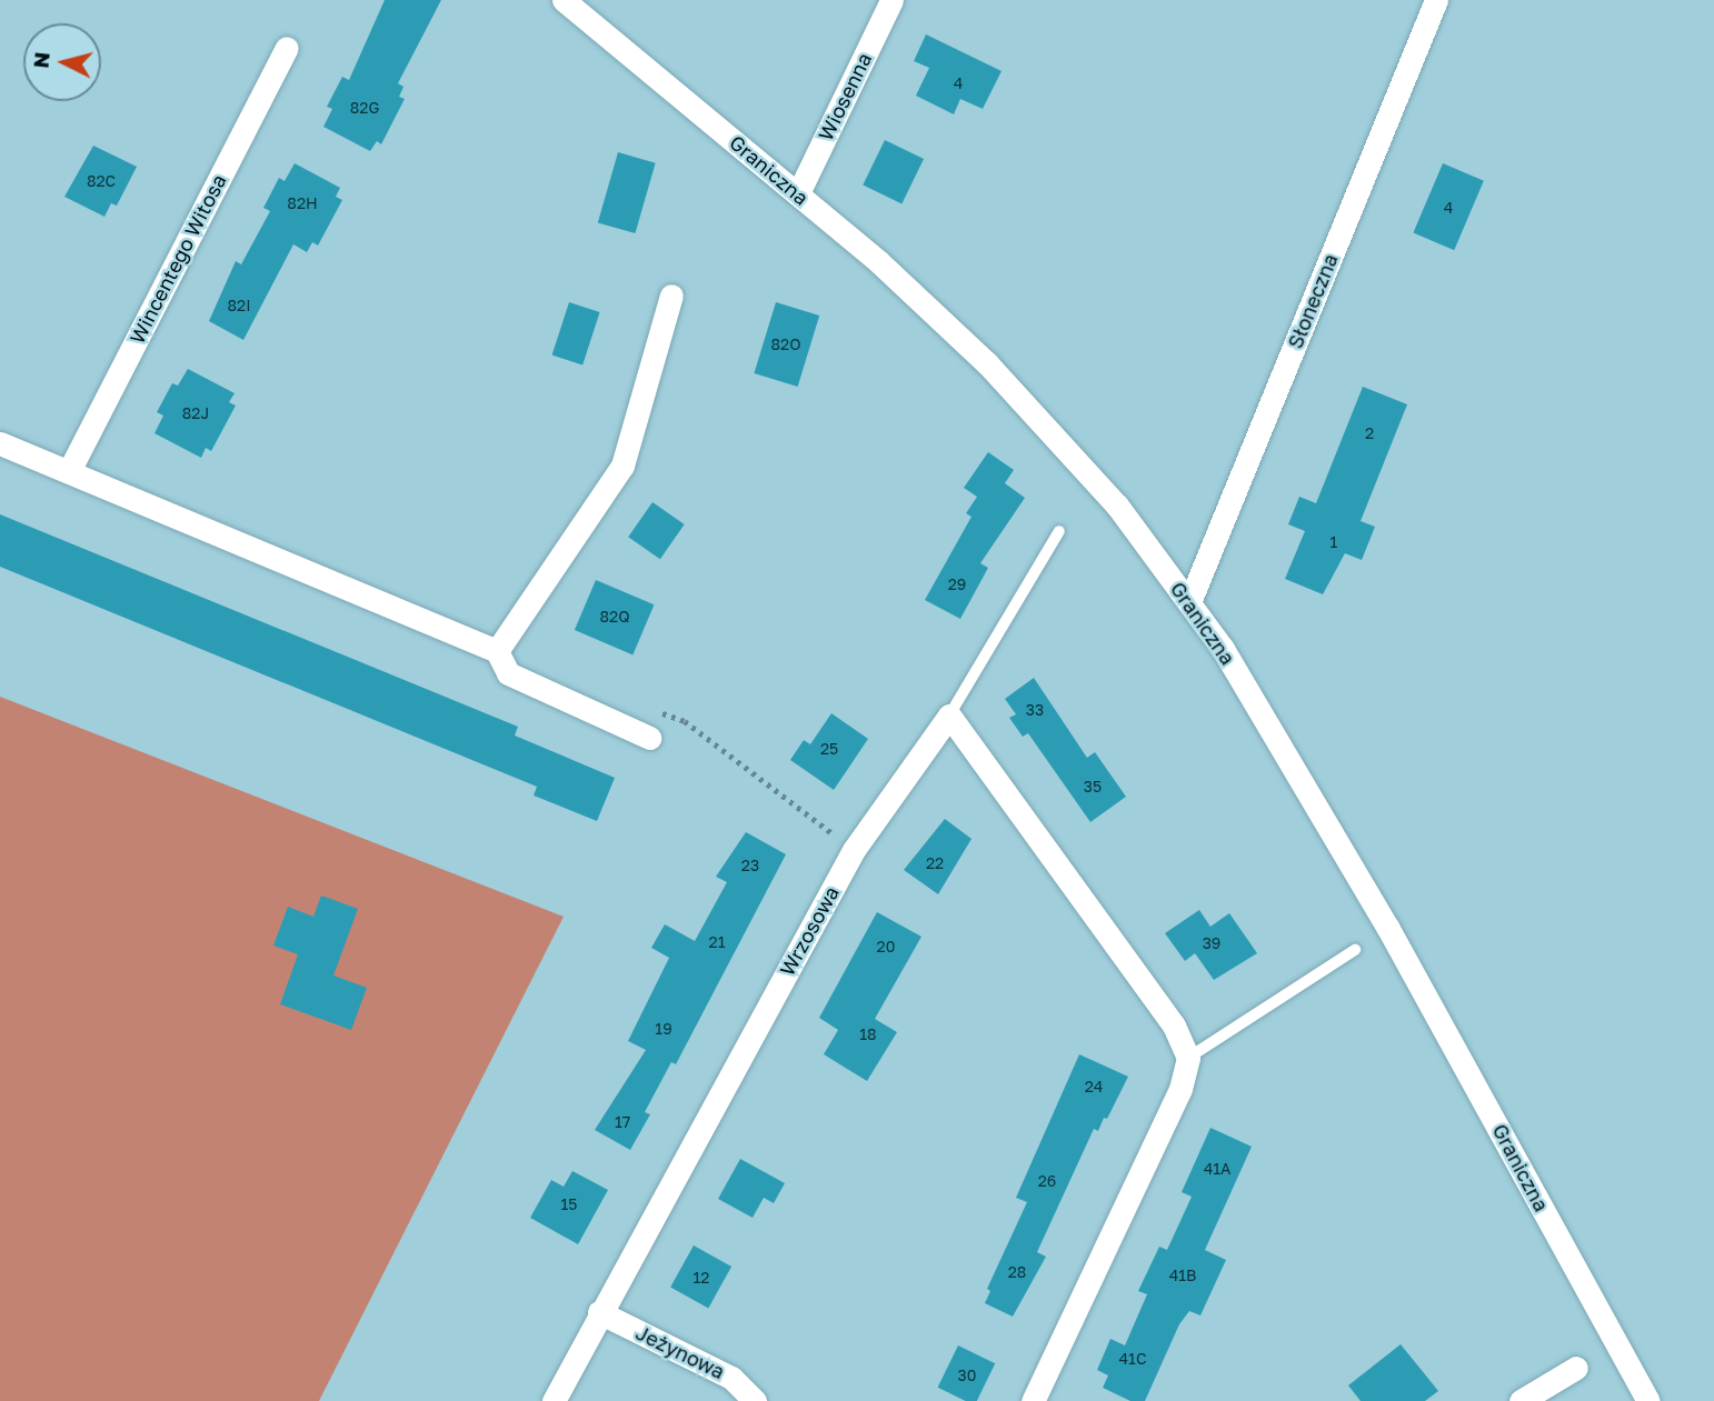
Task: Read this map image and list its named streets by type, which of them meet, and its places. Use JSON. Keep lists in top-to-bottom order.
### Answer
{
  "streets": {
    "street": [
      "Wiosenna",
      "Graniczna",
      "Wincentego Witosa",
      "Słoneczna",
      "Wrzosowa",
      "Jeżynowa"
    ]
  },
  "crossings": [
    ["Wiosenna", "Graniczna"],
    ["Graniczna", "Słoneczna"],
    ["Wrzosowa", "Jeżynowa"]
  ],
  "house_numbers": [
    "4",
    "82G",
    "82C",
    "82H",
    "4",
    "82I",
    "82O",
    "82J",
    "2",
    "1",
    "29",
    "82Q",
    "33",
    "25",
    "35",
    "22",
    "23",
    "21",
    "39",
    "20",
    "19",
    "18",
    "24",
    "17",
    "41A",
    "26",
    "15",
    "28",
    "41B",
    "12",
    "41C",
    "30"
  ],
  "north": "left"
}
